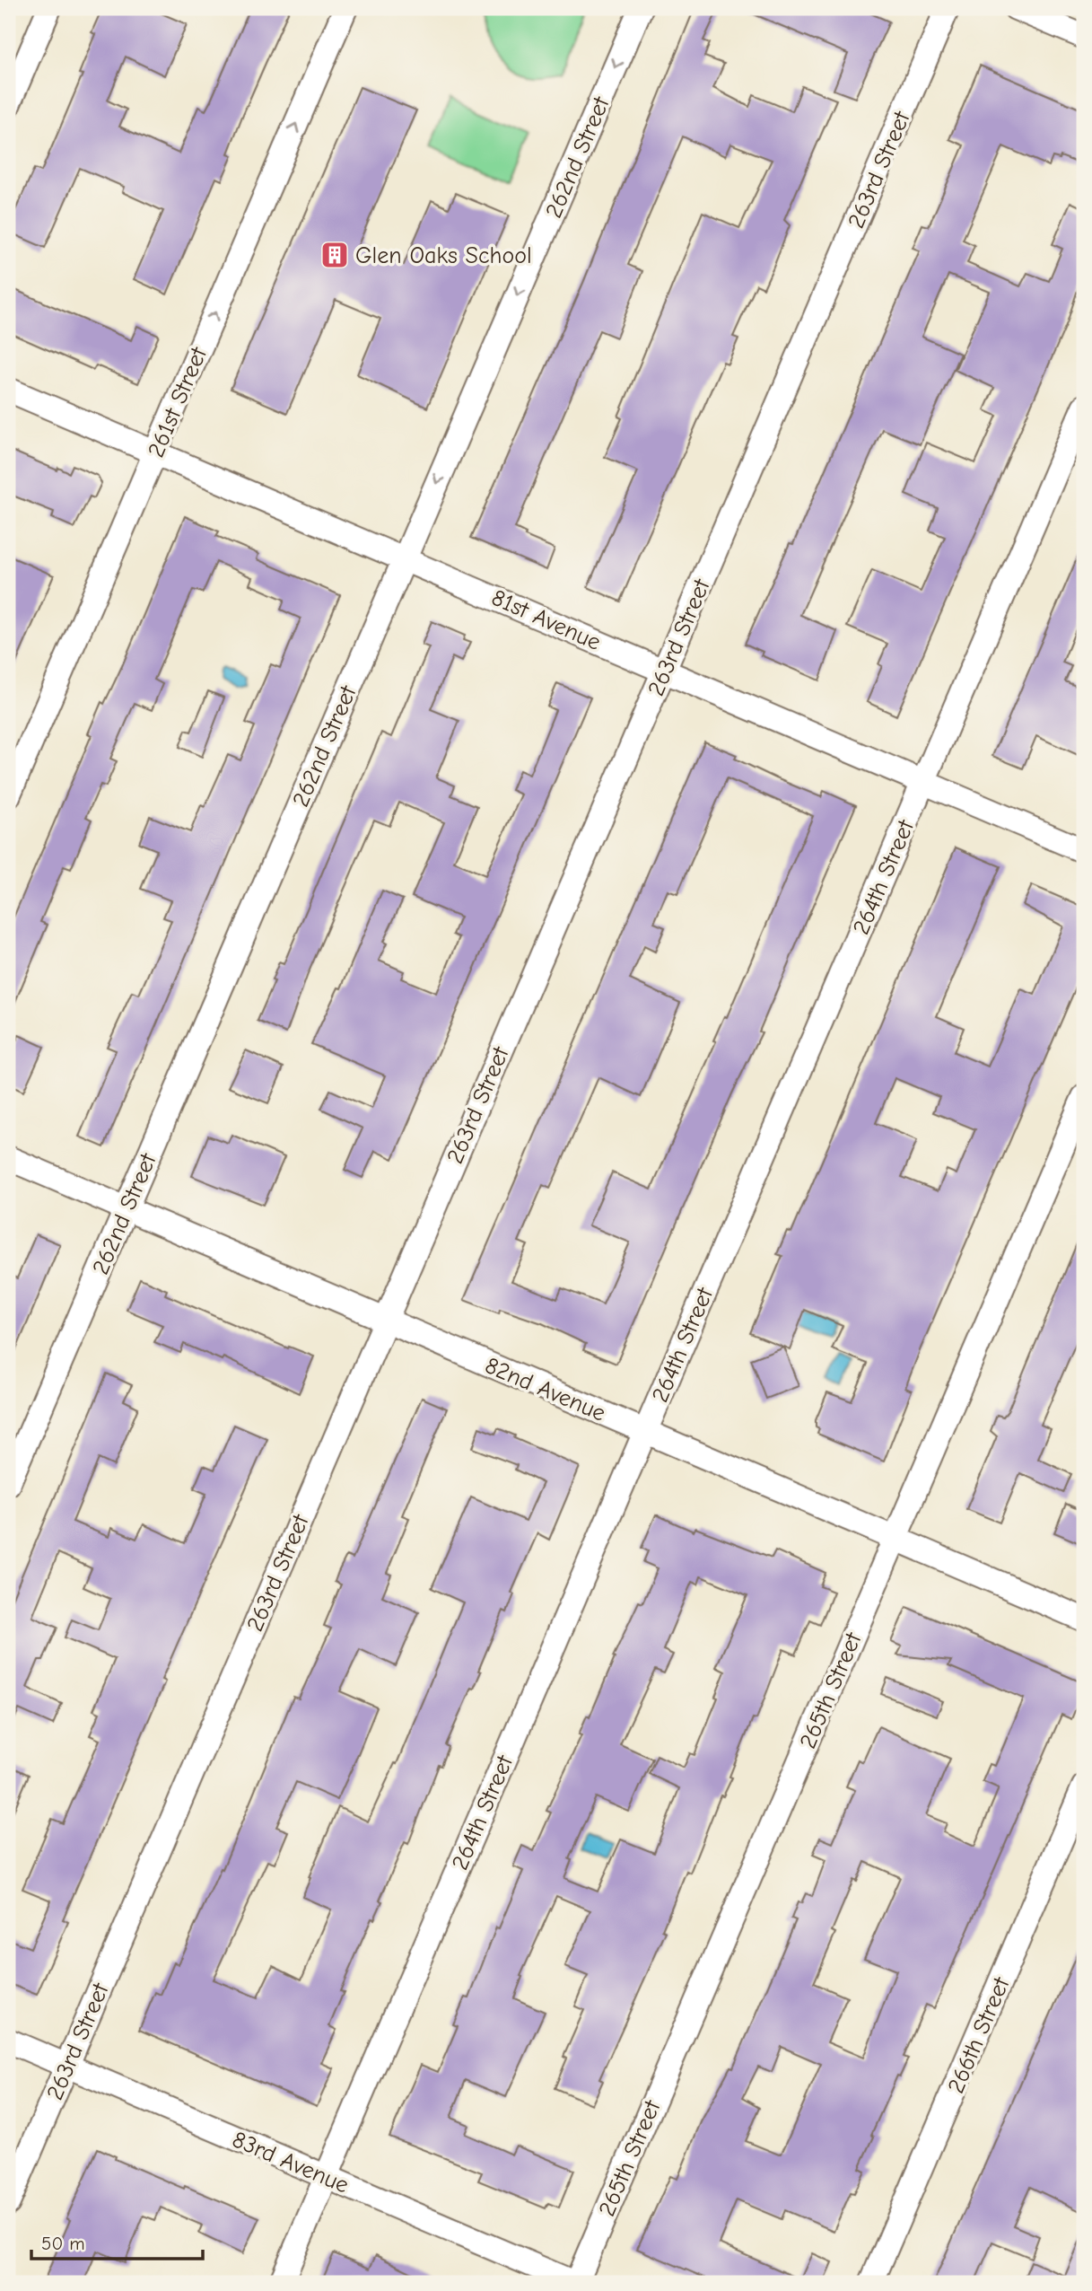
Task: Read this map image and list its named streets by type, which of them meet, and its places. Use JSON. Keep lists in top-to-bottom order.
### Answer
{
  "streets": {
    "street": [
      "262nd Street",
      "263rd Street",
      "261st Street",
      "81st Avenue",
      "264th Street",
      "82nd Avenue",
      "265th Street",
      "266th Street",
      "83rd Avenue"
    ]
  },
  "crossings": [
    ["262nd Street", "81st Avenue"],
    ["262nd Street", "82nd Avenue"],
    ["263rd Street", "81st Avenue"],
    ["263rd Street", "82nd Avenue"],
    ["263rd Street", "83rd Avenue"],
    ["261st Street", "81st Avenue"],
    ["81st Avenue", "264th Street"],
    ["264th Street", "82nd Avenue"],
    ["264th Street", "83rd Avenue"],
    ["82nd Avenue", "265th Street"],
    ["265th Street", "83rd Avenue"]
  ],
  "one_way": ["262nd Street", "261st Street"],
  "places": {
    "building": ["Glen Oaks School"]
  },
  "scale_bar": "50 m"
}
